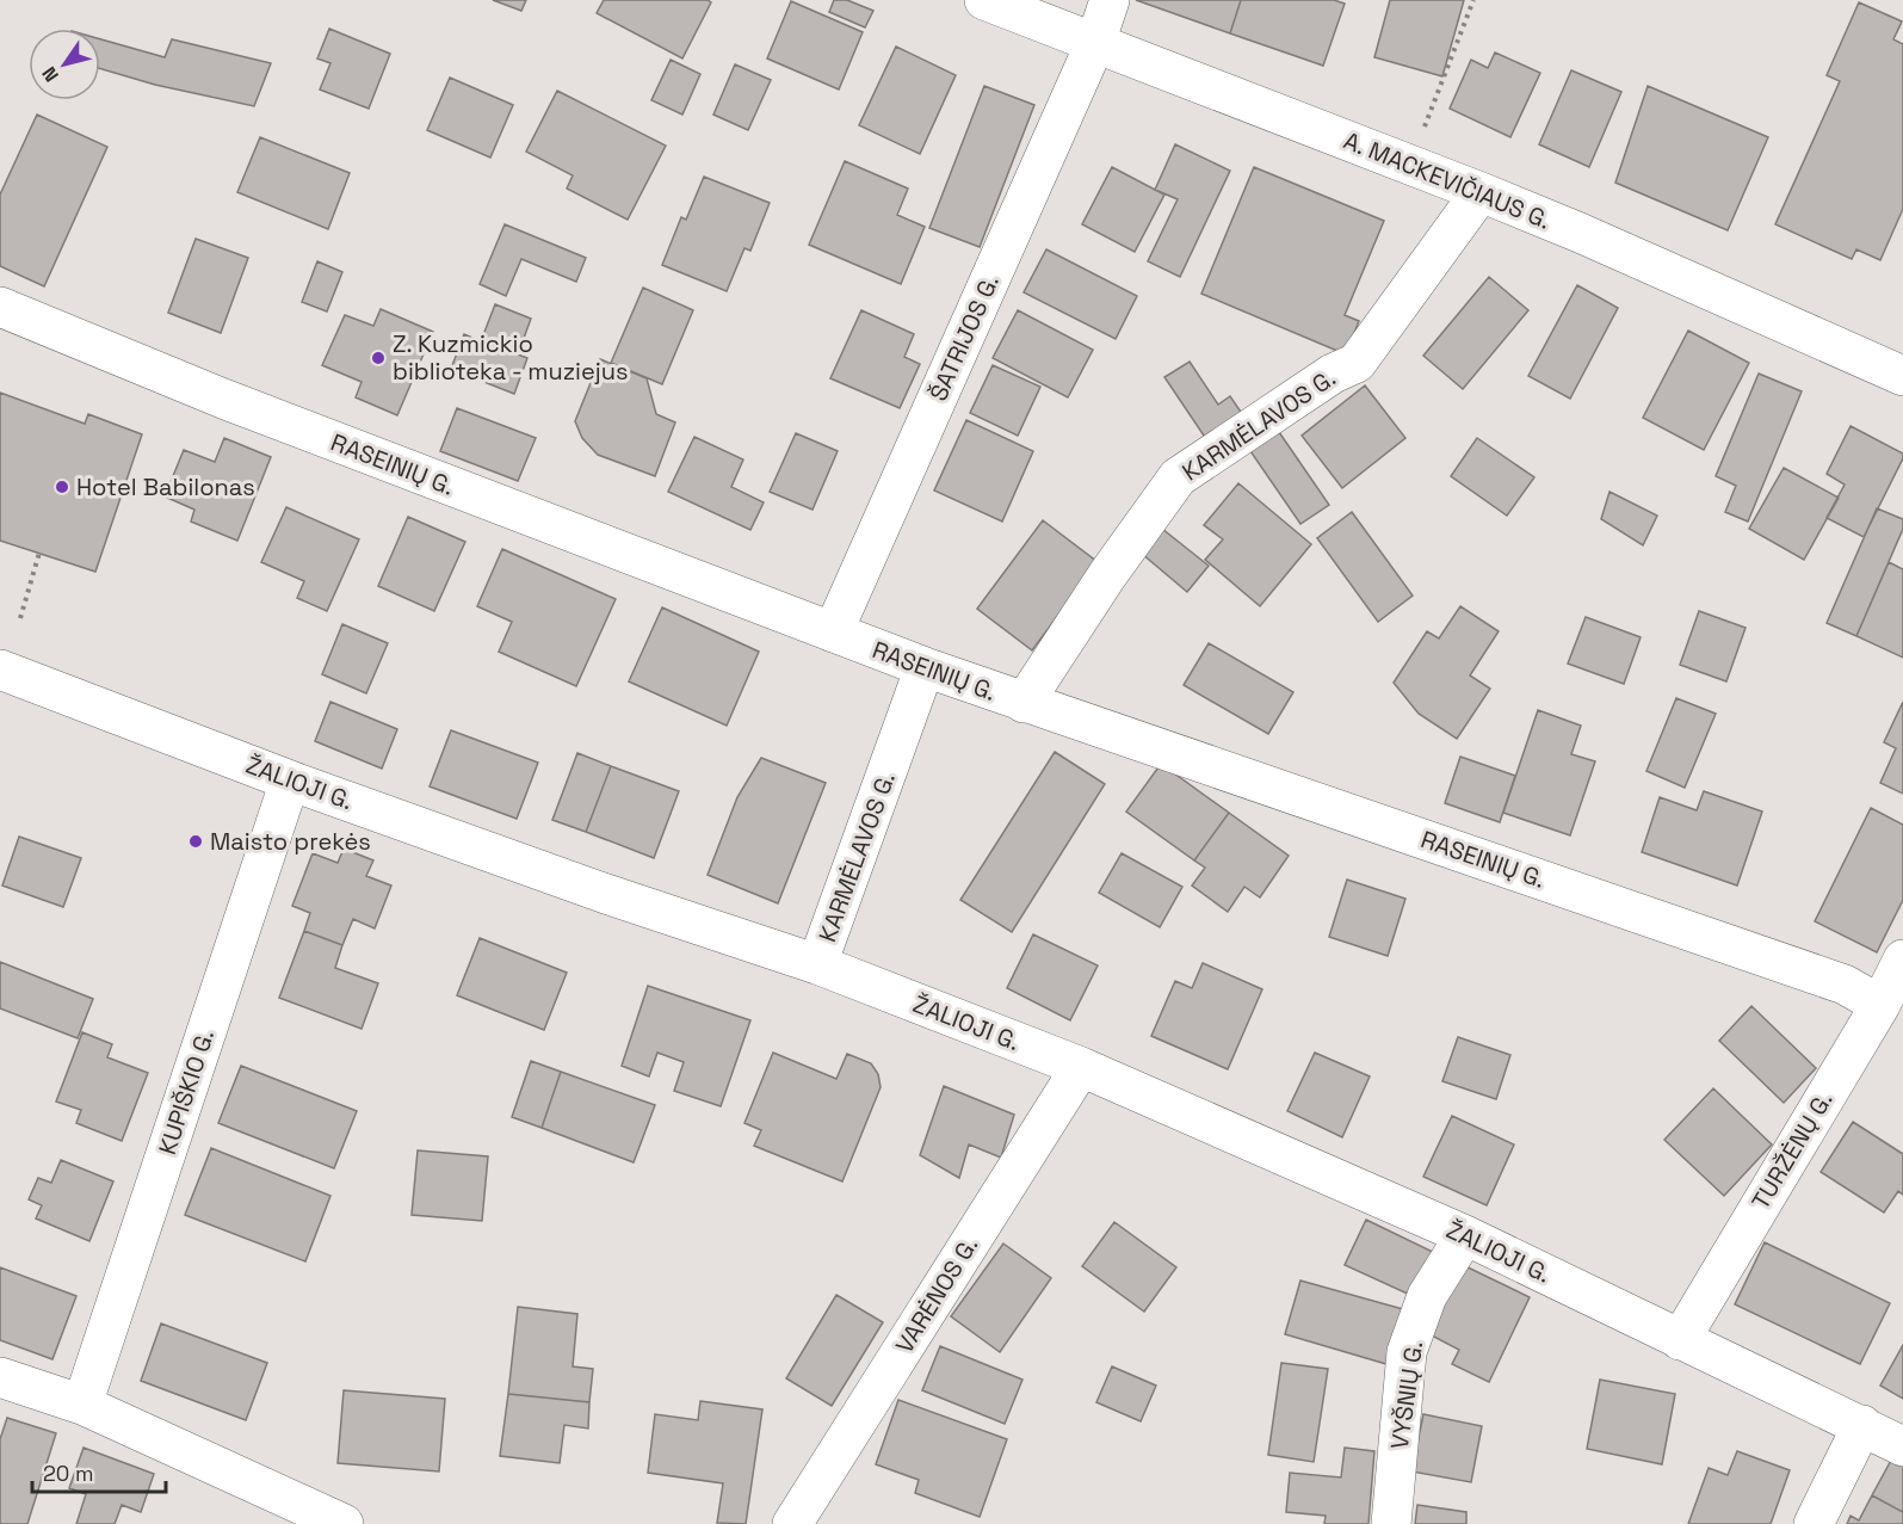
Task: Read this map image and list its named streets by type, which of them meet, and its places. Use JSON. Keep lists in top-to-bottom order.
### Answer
{
  "streets": {
    "street": [
      "A. MACKEVIČIAUS G.",
      "ŠATRIJOS G.",
      "KARMĖLAVOS G.",
      "RASEINIŲ G.",
      "ŽALIOJI G.",
      "KUPIŠKIO G.",
      "TURŽĖNŲ G.",
      "VARĖNOS G.",
      "VYŠNIŲ G."
    ]
  },
  "crossings": [
    ["A. MACKEVIČIAUS G.", "ŠATRIJOS G."],
    ["A. MACKEVIČIAUS G.", "KARMĖLAVOS G."],
    ["ŠATRIJOS G.", "RASEINIŲ G."],
    ["KARMĖLAVOS G.", "RASEINIŲ G."],
    ["KARMĖLAVOS G.", "ŽALIOJI G."],
    ["RASEINIŲ G.", "TURŽĖNŲ G."],
    ["ŽALIOJI G.", "KUPIŠKIO G."],
    ["ŽALIOJI G.", "TURŽĖNŲ G."],
    ["ŽALIOJI G.", "VARĖNOS G."],
    ["ŽALIOJI G.", "VYŠNIŲ G."]
  ],
  "places": ["Z. Kuzmickio biblioteka - muziejus", "Hotel Babilonas", "Maisto prekės"],
  "scale_bar": "20 m",
  "north": "bottom left"
}
